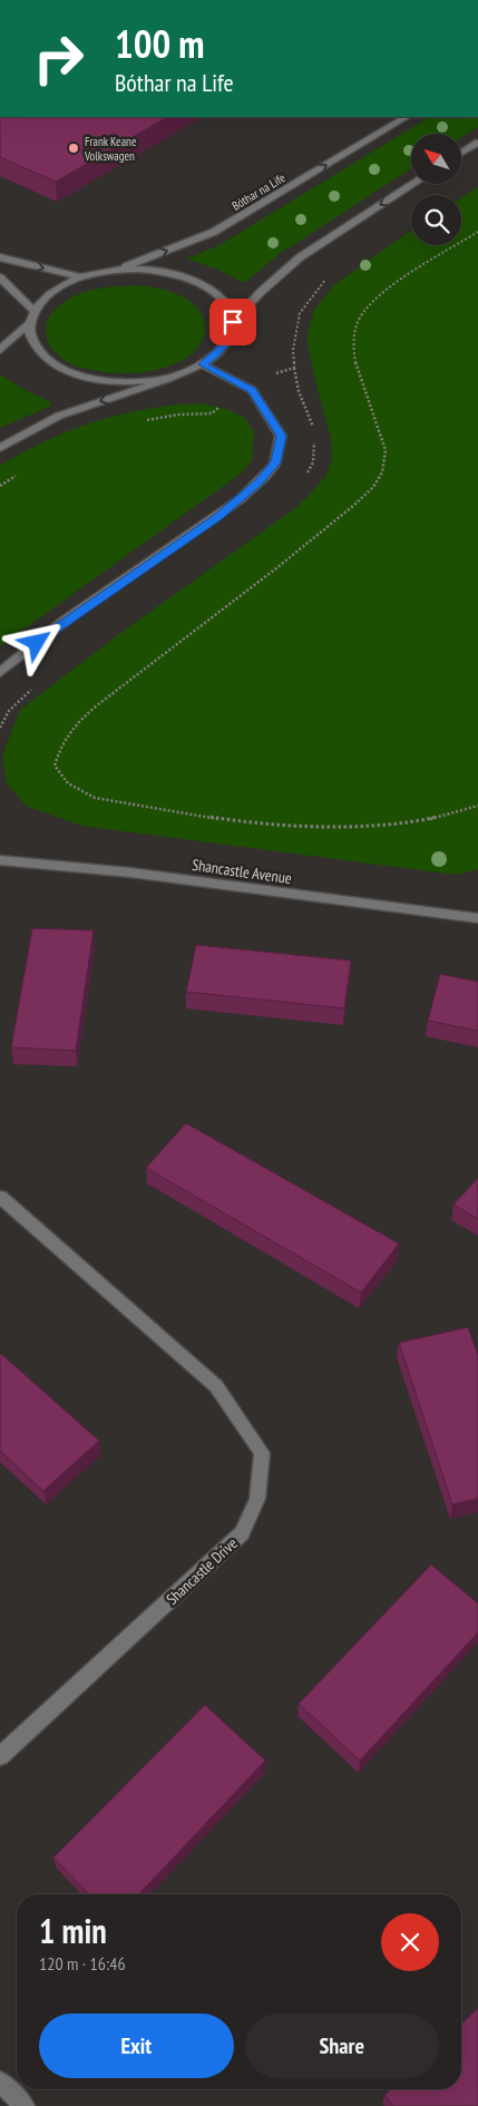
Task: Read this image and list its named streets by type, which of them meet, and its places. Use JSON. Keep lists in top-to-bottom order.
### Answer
{
  "streets": {
    "street": ["Bóthar na Life", "Shancastle Avenue", "Shancastle Drive"]
  },
  "places": ["Frank Keane Volkswagen"],
  "north": "top left",
  "page": {
    "turn": ["100 m", "Bóthar na Life"],
    "heading": ["1 min", "120 m · 16:46"],
    "buttons": ["Exit", "Share"]
  }
}
